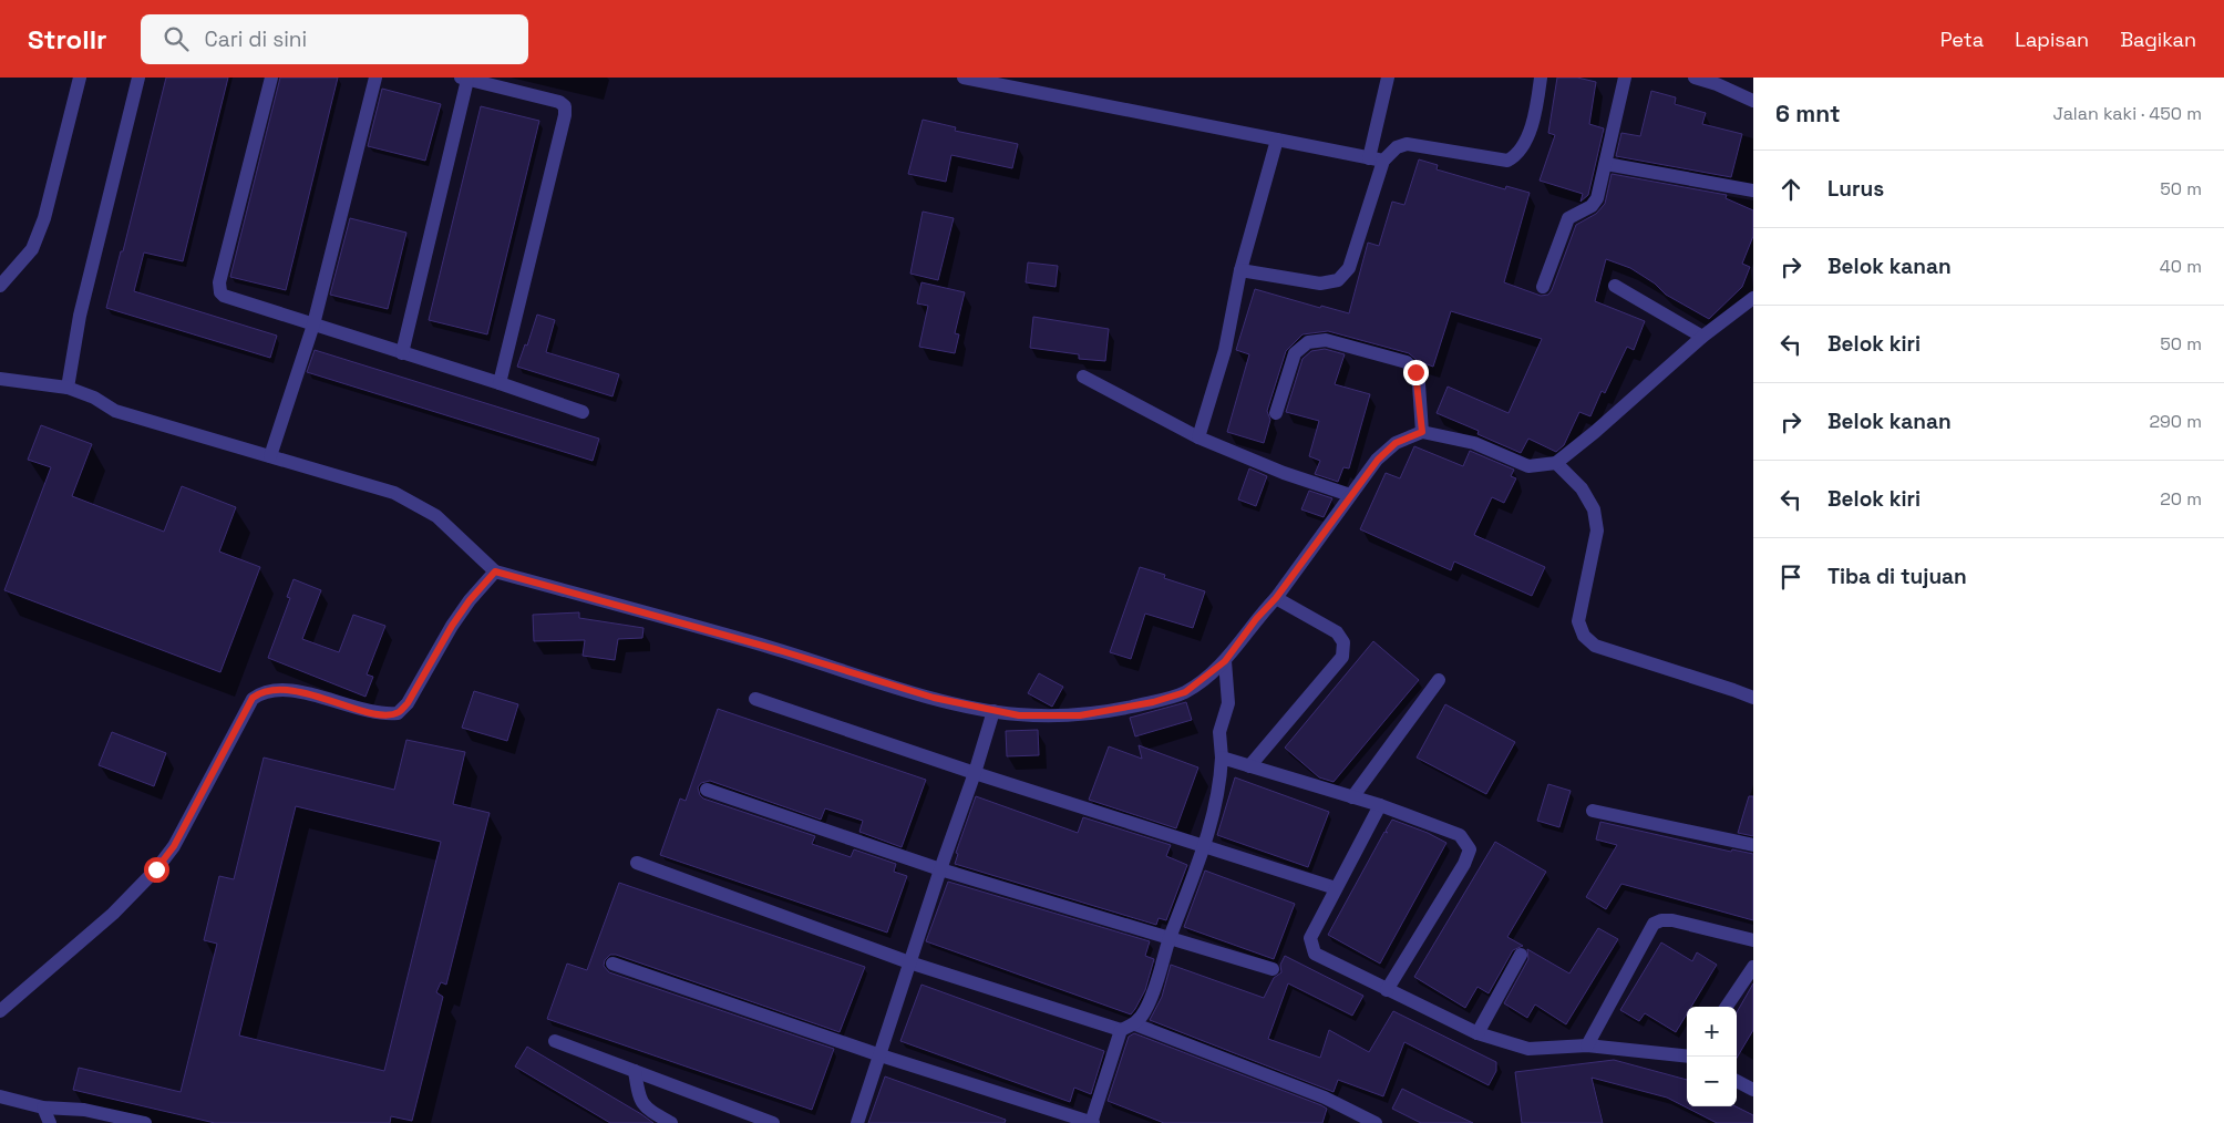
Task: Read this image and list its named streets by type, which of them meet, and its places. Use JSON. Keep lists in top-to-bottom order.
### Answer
{
  "page": {
    "header": "Strollr",
    "search": "Cari di sini",
    "nav": ["Peta", "Lapisan", "Bagikan"],
    "heading": ["6 mnt", "Jalan kaki · 450 m"],
    "list": [
      ["Lurus", "50 m"],
      ["Belok kanan", "40 m"],
      ["Belok kiri", "50 m"],
      ["Belok kanan", "290 m"],
      ["Belok kiri", "20 m"],
      "Tiba di tujuan"
    ],
    "map_buttons": ["+", "−"]
  }
}
